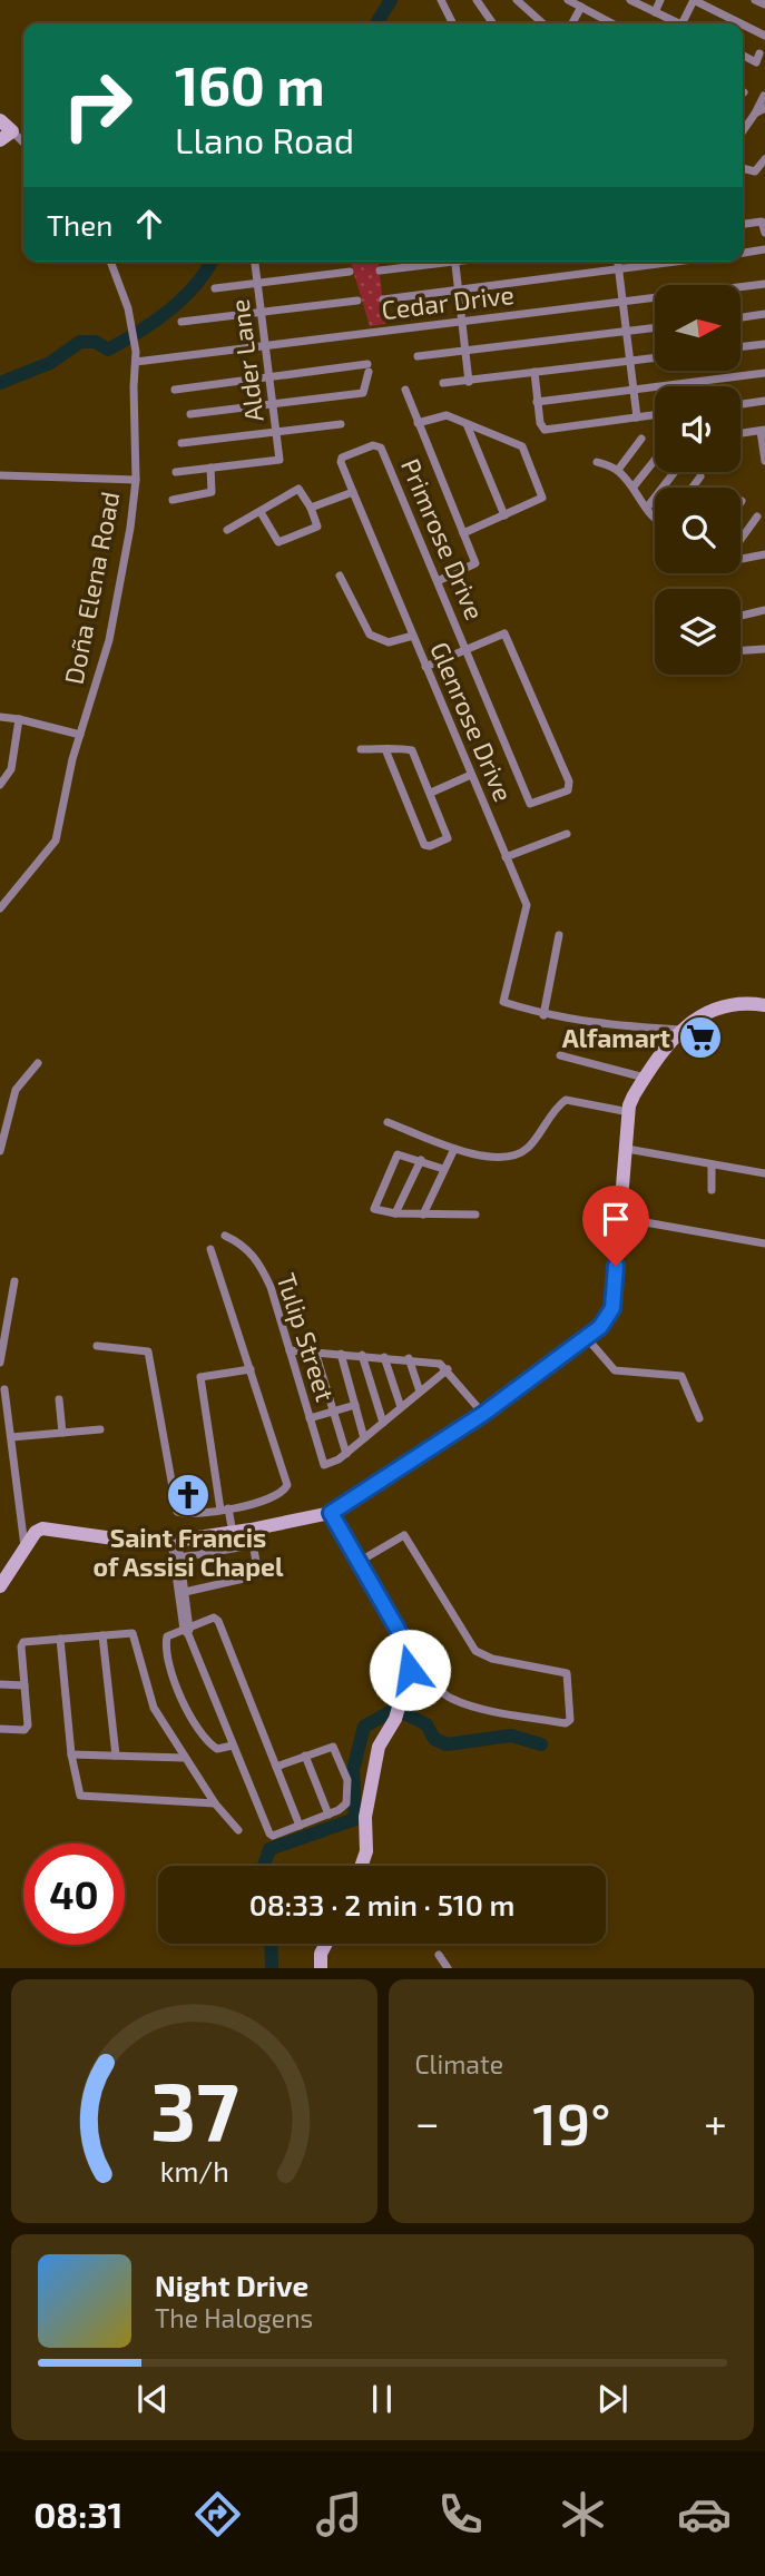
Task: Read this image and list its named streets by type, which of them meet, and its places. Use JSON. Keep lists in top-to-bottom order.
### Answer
{
  "streets": {
    "street": [
      "Cedar Drive",
      "Alder Lane",
      "Primrose Drive",
      "Doña Elena Road",
      "Glenrose Drive",
      "Tulip Street"
    ]
  },
  "crossings": [
    ["Cedar Drive", "Alder Lane"],
    ["Cedar Drive", "Doña Elena Road"],
    ["Primrose Drive", "Glenrose Drive"]
  ],
  "places": {
    "supermarket": ["Alfamart"],
    "church": ["Saint Francis of Assisi Chapel"]
  },
  "north": "right",
  "page": {
    "turn": ["160 m", "Llano Road"],
    "then": "Then",
    "limit": "40",
    "trip": "08:33 · 2 min · 510 m",
    "tile": "Climate",
    "heat": ["−", "19°", "+"],
    "song": ["Night Drive", "The Halogens"],
    "tabs": "08:31",
    "gauge": ["37", "km/h"]
  }
}
